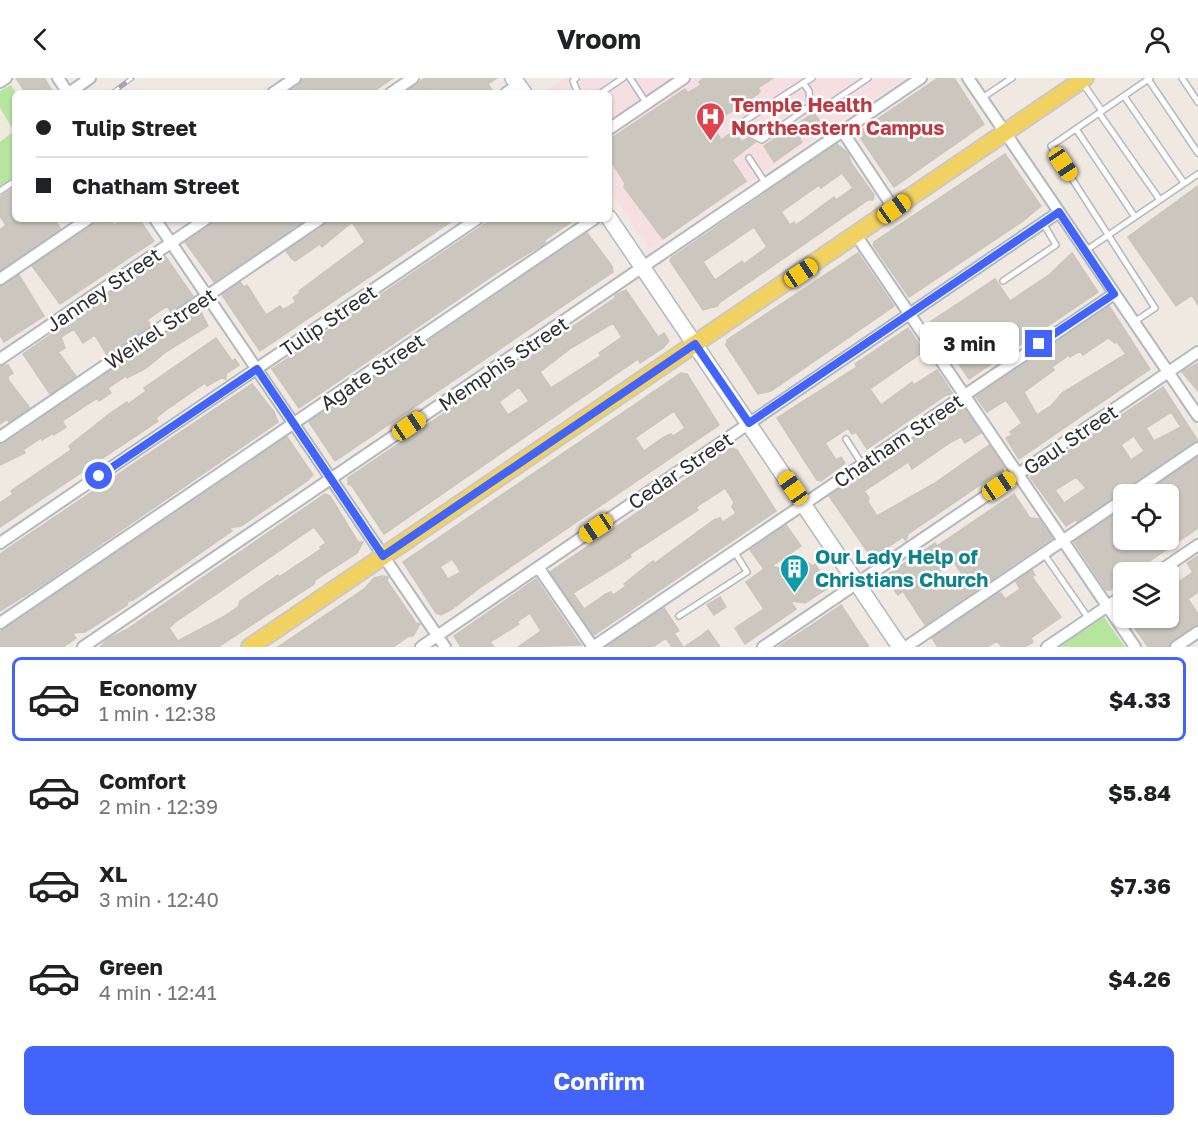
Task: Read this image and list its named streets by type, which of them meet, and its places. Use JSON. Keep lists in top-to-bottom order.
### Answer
{
  "streets": {
    "street": [
      "Janney Street",
      "Tulip Street",
      "Weikel Street",
      "Memphis Street",
      "Agate Street",
      "Gaul Street",
      "Chatham Street",
      "Cedar Street"
    ]
  },
  "places": {
    "hospital": ["Temple Health Northeastern Campus"],
    "building": ["Our Lady Help of Christians Church"]
  },
  "page": {
    "header": "Vroom",
    "banner": ["Tulip Street", "Chatham Street"],
    "bubble": "3 min",
    "list": [
      {
        "name": "Economy",
        "note": "1 min · 12:38",
        "value": "$4.33"
      },
      {
        "name": "Comfort",
        "note": "2 min · 12:39",
        "value": "$5.84"
      },
      {
        "name": "XL",
        "note": "3 min · 12:40",
        "value": "$7.36"
      },
      {
        "name": "Green",
        "note": "4 min · 12:41",
        "value": "$4.26"
      }
    ],
    "buttons": "Confirm"
  }
}
